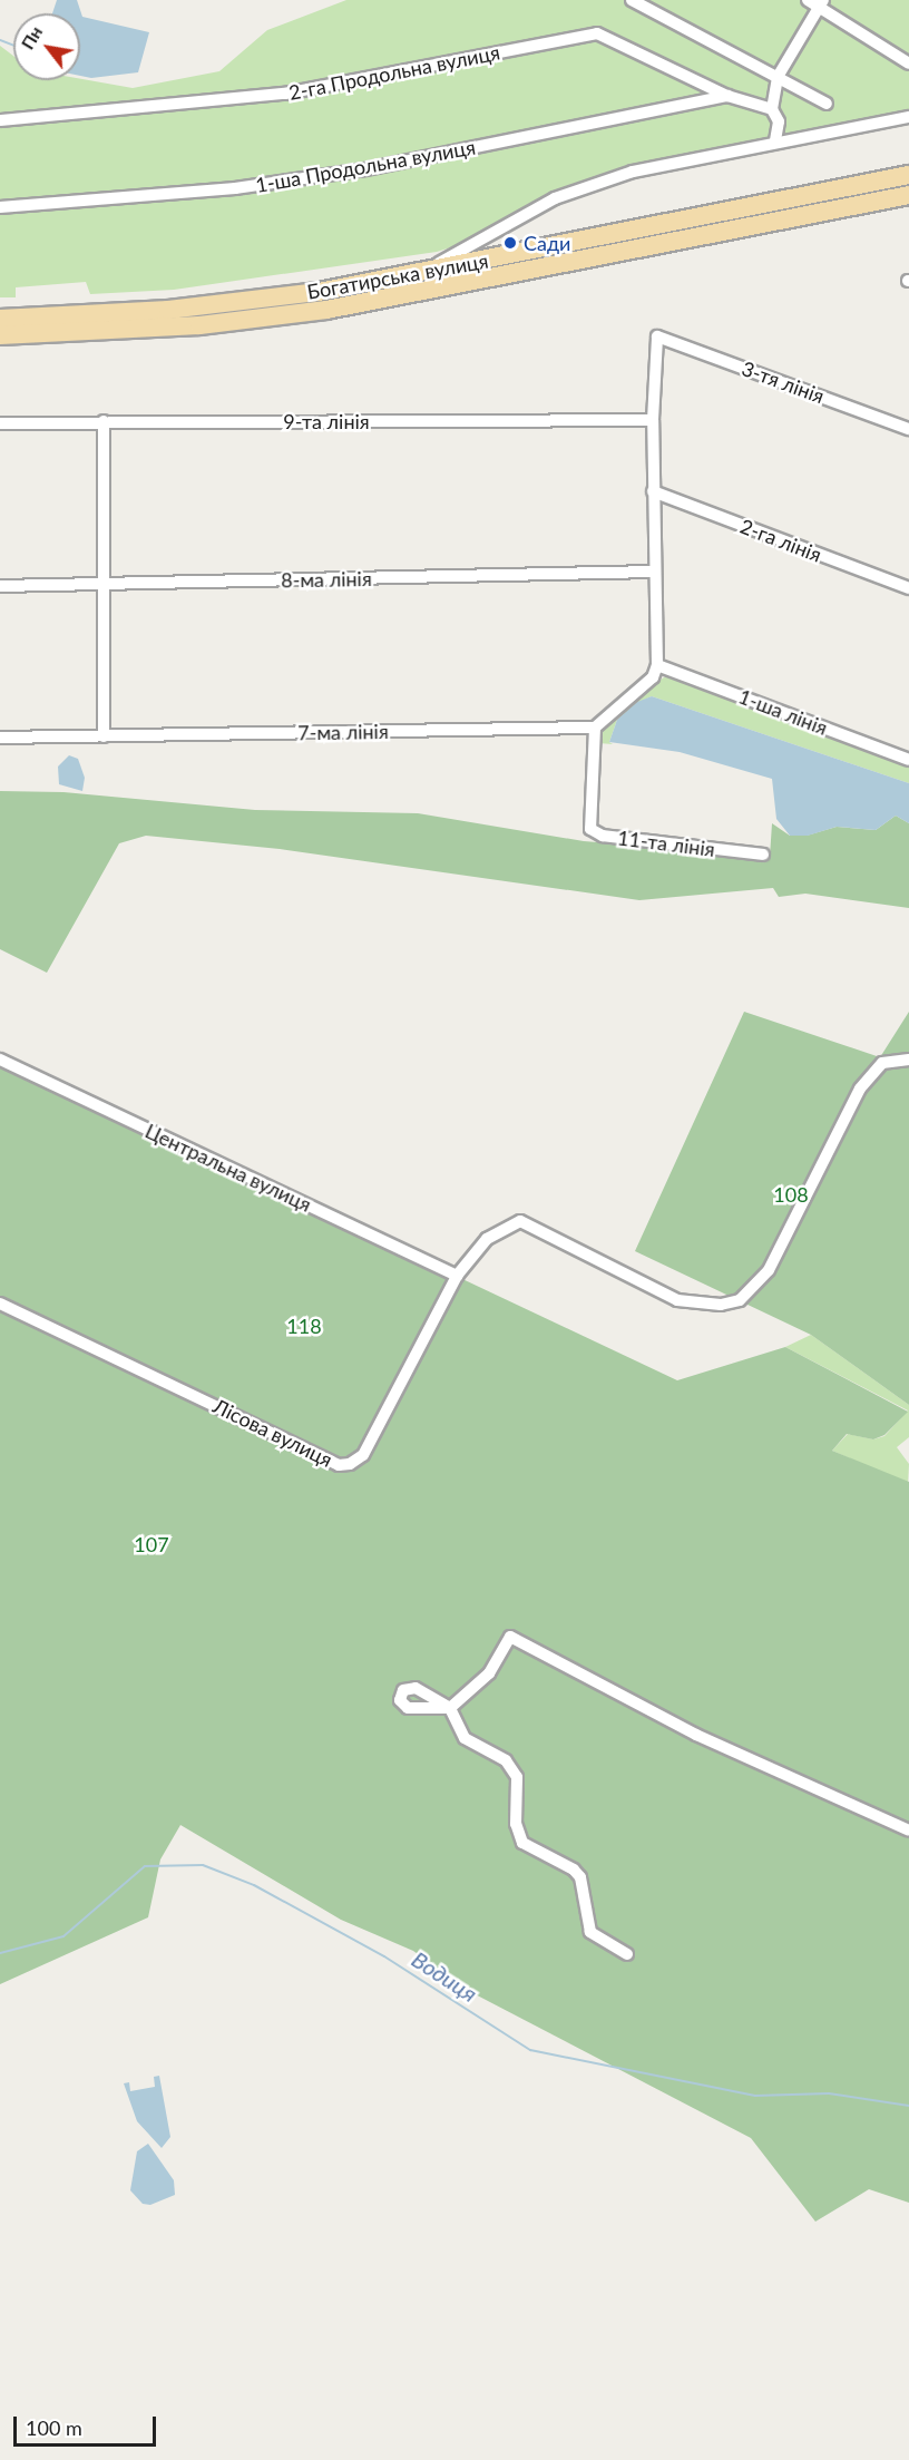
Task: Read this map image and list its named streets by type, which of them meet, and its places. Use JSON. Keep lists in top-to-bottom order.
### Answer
{
  "streets": {
    "main road": ["Богатирська вулиця"],
    "street": [
      "2-га Продольна вулиця",
      "1-ша Продольна вулиця",
      "3-тя лінія",
      "9-та лінія",
      "2-га лінія",
      "8-ма лінія",
      "1-ша лінія",
      "7-ма лінія",
      "11-та лінія",
      "Центральна вулиця",
      "Лісова вулиця"
    ]
  },
  "crossings": [
    ["2-га Продольна вулиця", "1-ша Продольна вулиця"],
    ["3-тя лінія", "9-та лінія"],
    ["7-ма лінія", "11-та лінія"],
    ["Центральна вулиця", "Лісова вулиця"]
  ],
  "water": ["Водиця"],
  "parks": ["108", "118", "107"],
  "places": ["Сади"],
  "scale_bar": "100 m",
  "north": "top left"
}
